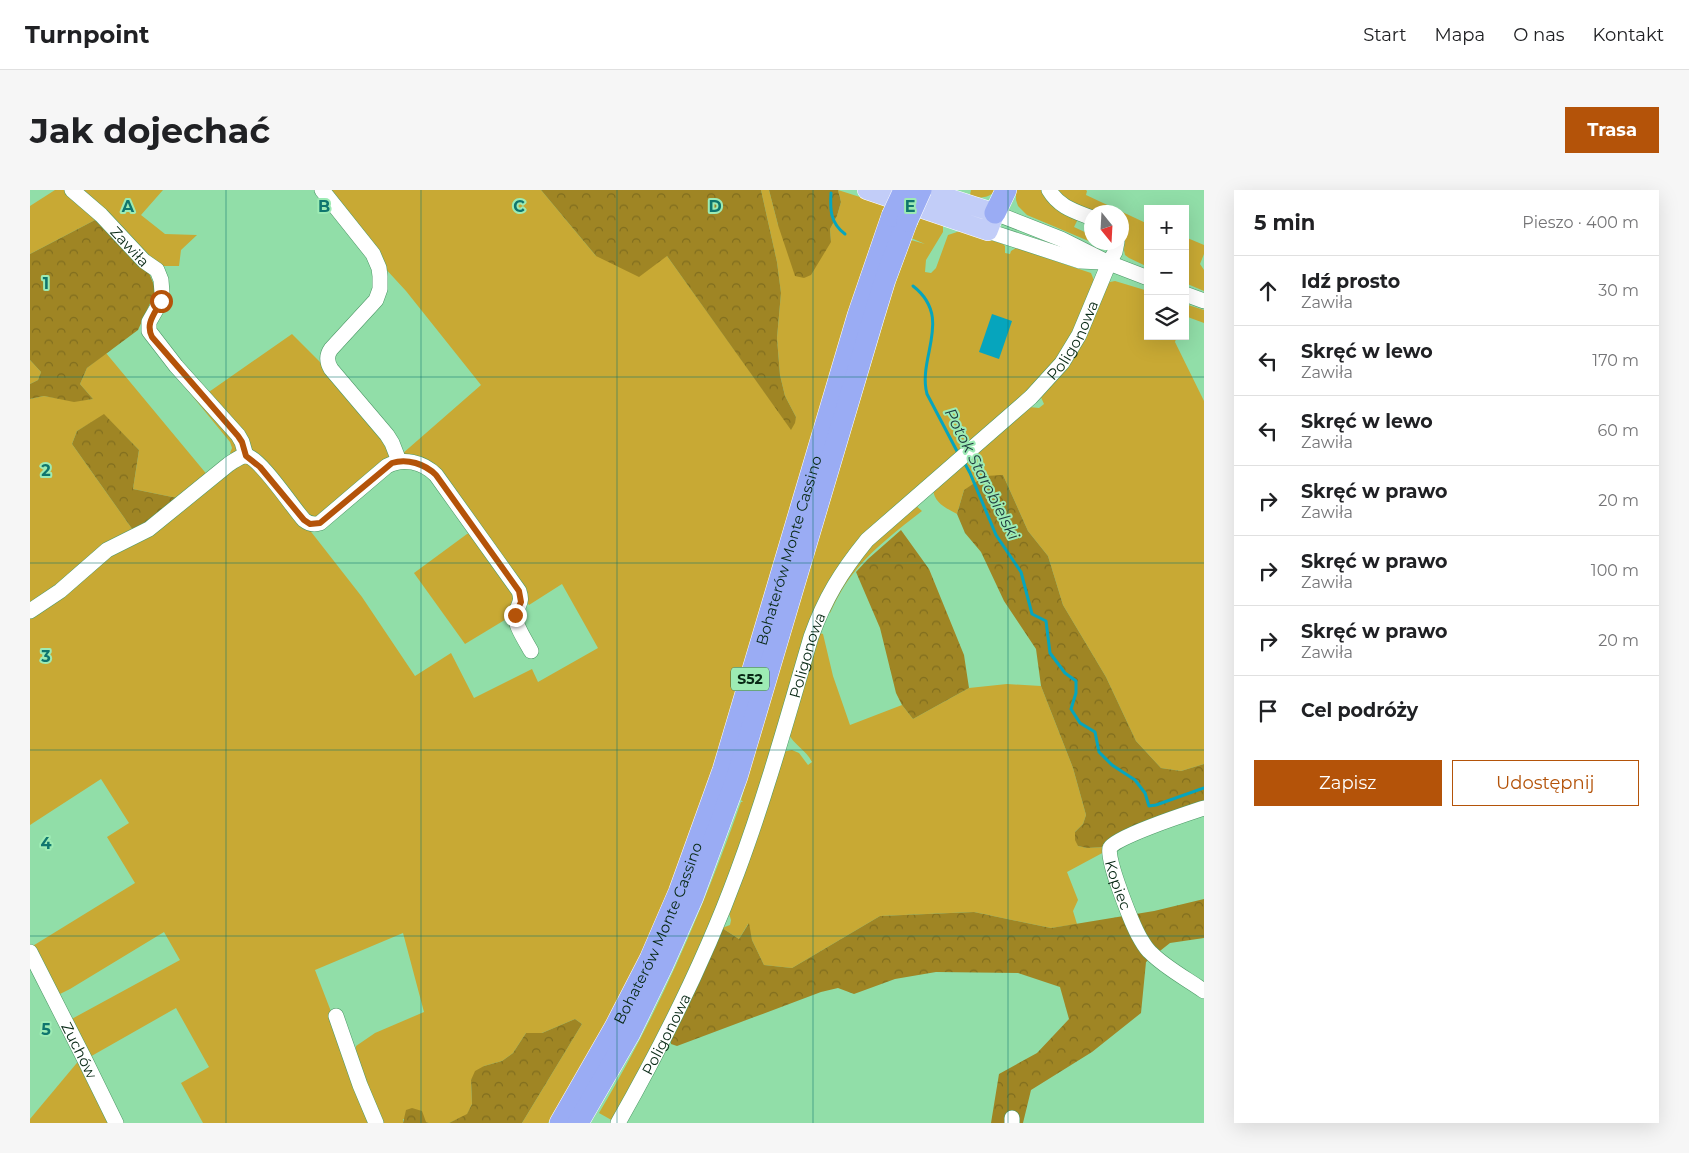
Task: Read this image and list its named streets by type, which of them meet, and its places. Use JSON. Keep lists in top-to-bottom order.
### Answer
{
  "streets": {
    "highway": ["Bohaterów Monte Cassino", "S52"],
    "street": [
      "Zawiła",
      "Poligonowa",
      "Kopiec",
      "Zuchów"
    ]
  },
  "water": ["Potok Starobielski"],
  "north": "bottom",
  "page": {
    "header": "Turnpoint",
    "nav": [
      "Start",
      "Mapa",
      "O nas",
      "Kontakt"
    ],
    "buttons": [
      "Trasa",
      ["Zapisz", "Udostępnij"]
    ],
    "title": "Jak dojechać",
    "heading": ["5 min", "Pieszo · 400 m"],
    "map_buttons": ["+", "−"],
    "list": [
      ["Idź prosto", "Zawiła", "30 m"],
      ["Skręć w lewo", "Zawiła", "170 m"],
      ["Skręć w lewo", "Zawiła", "60 m"],
      ["Skręć w prawo", "Zawiła", "20 m"],
      ["Skręć w prawo", "Zawiła", "100 m"],
      ["Skręć w prawo", "Zawiła", "20 m"],
      "Cel podróży"
    ]
  },
  "grid": {
    "columns": [
      "A",
      "B",
      "C",
      "D",
      "E"
    ],
    "rows": [
      "1",
      "2",
      "3",
      "4",
      "5"
    ]
  }
}
